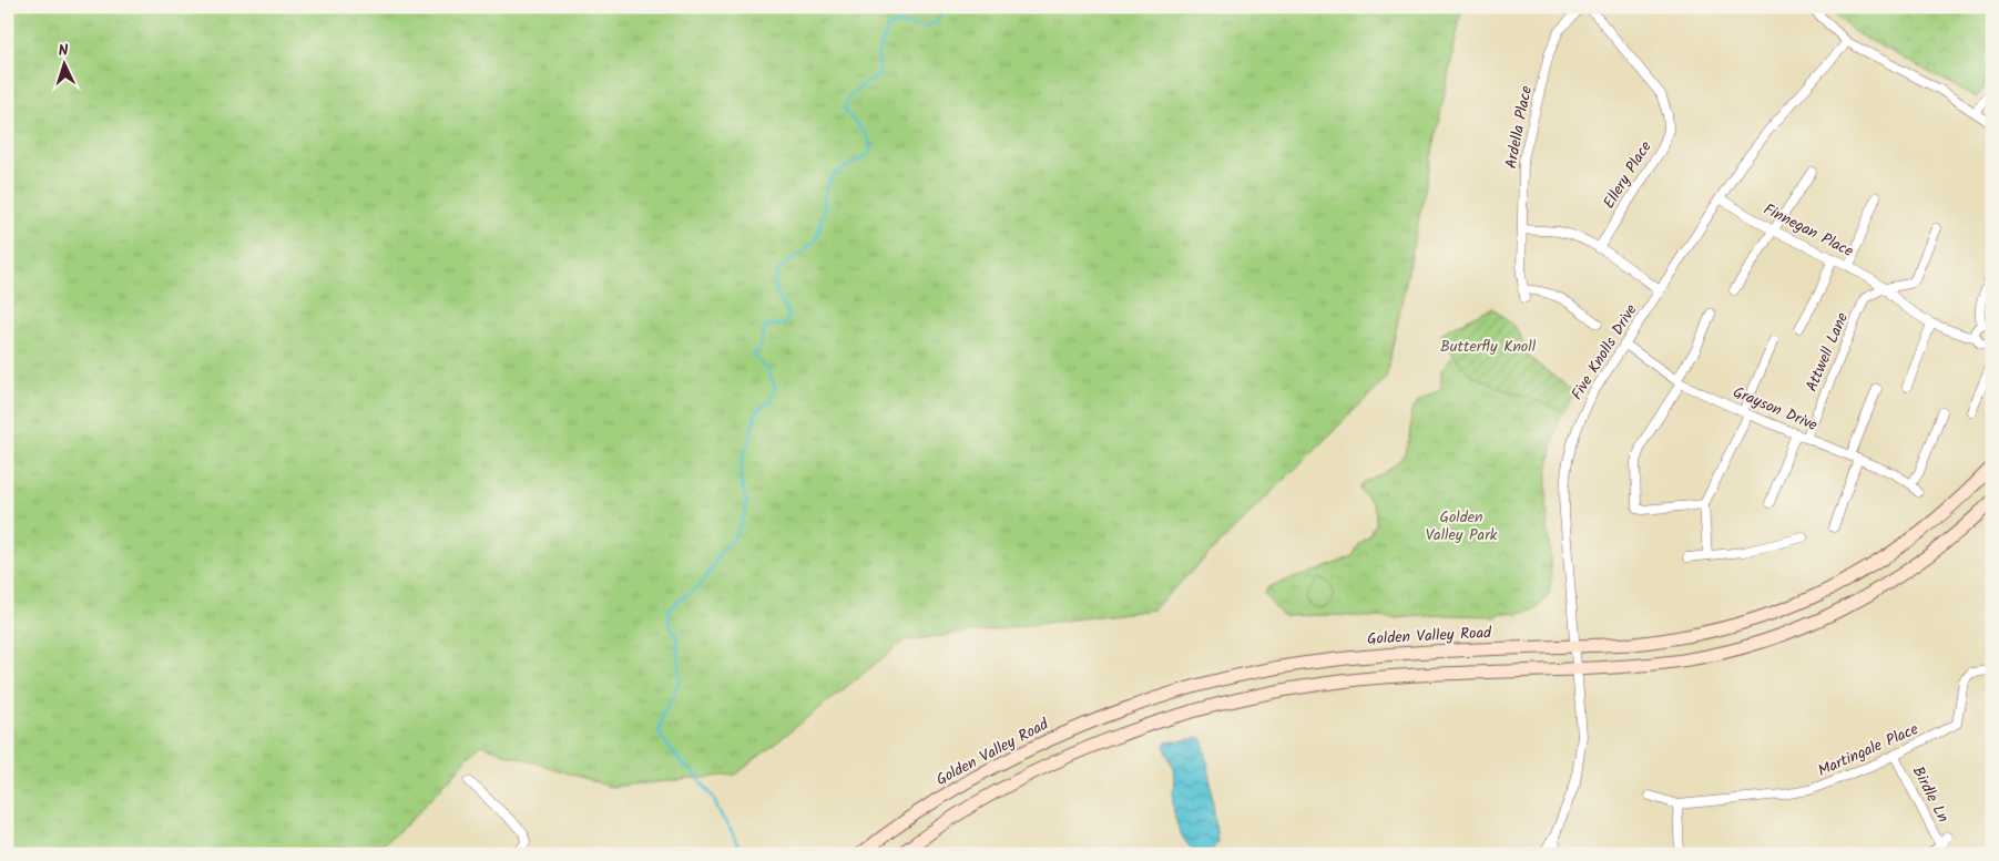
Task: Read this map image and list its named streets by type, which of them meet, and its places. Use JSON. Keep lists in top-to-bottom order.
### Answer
{
  "streets": {
    "main road": ["Golden Valley Road"],
    "street": [
      "Ardella Place",
      "Ellery Place",
      "Finnegan Place",
      "Five Knolls Drive",
      "Attwell Lane",
      "Grayson Drive",
      "Martingale Place",
      "Birdle Ln"
    ]
  },
  "crossings": [
    ["Finnegan Place", "Five Knolls Drive"],
    ["Finnegan Place", "Attwell Lane"],
    ["Five Knolls Drive", "Grayson Drive"],
    ["Five Knolls Drive", "Golden Valley Road"],
    ["Attwell Lane", "Grayson Drive"],
    ["Martingale Place", "Birdle Ln"]
  ],
  "parks": ["Butterfly Knoll", "Golden Valley Park"],
  "north": "top"
}
